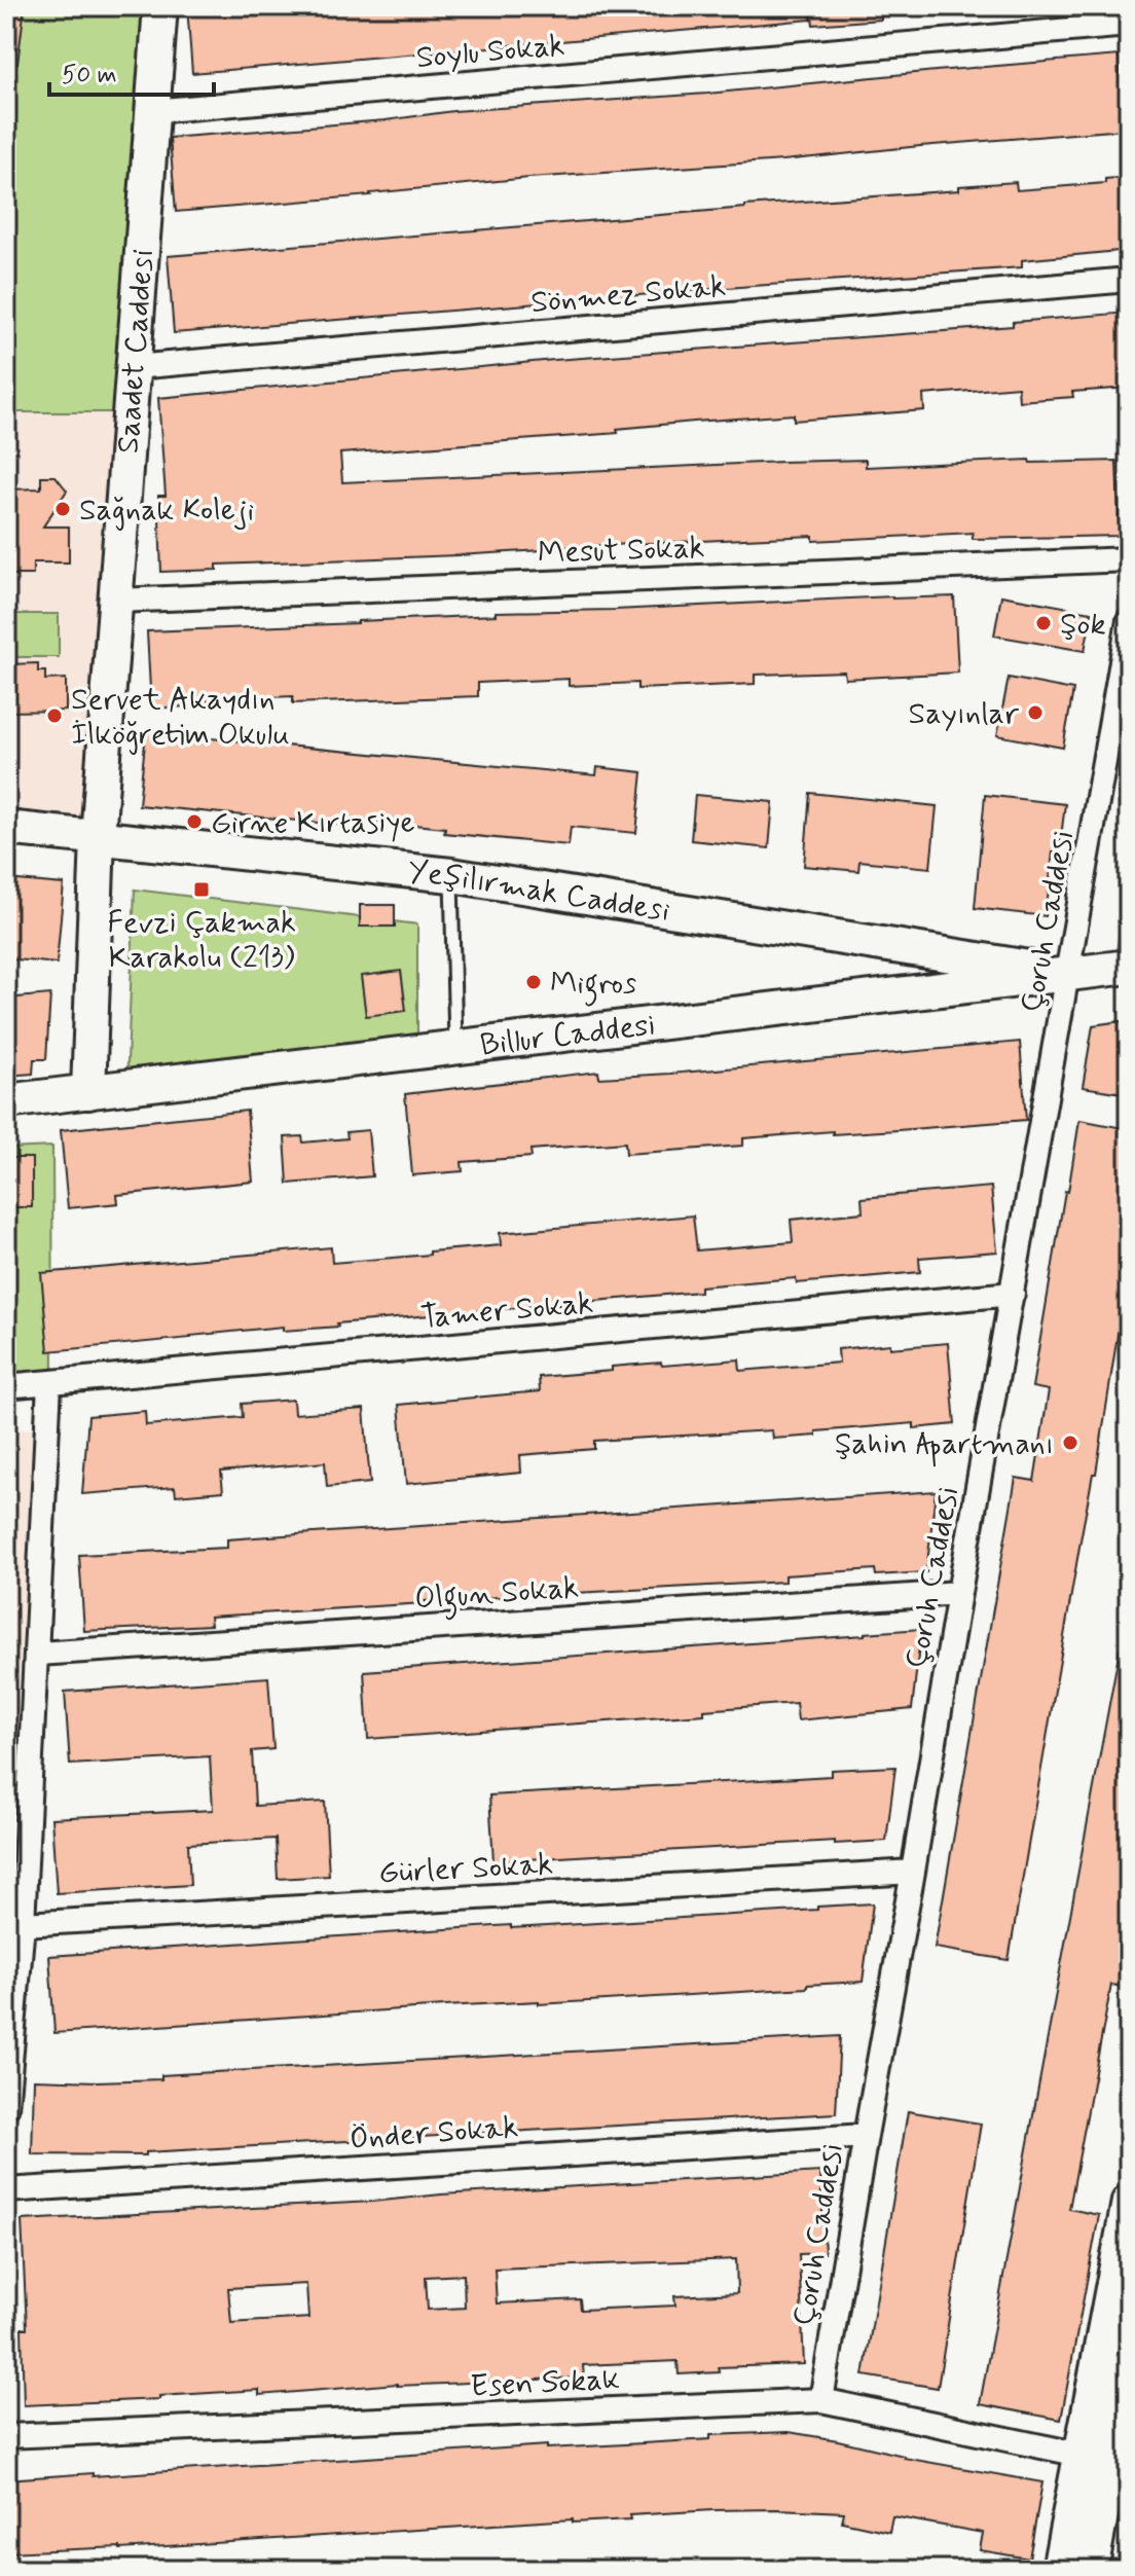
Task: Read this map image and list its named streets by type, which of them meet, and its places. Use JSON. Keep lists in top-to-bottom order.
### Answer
{
  "streets": {
    "street": [
      "Soylu Sokak",
      "Sönmez Sokak",
      "Saadet Caddesi",
      "Mesut Sokak",
      "Yeşilırmak Caddesi",
      "Çoruh Caddesi",
      "Billur Caddesi",
      "Tamer Sokak",
      "Olgun Sokak",
      "Gürler Sokak",
      "Önder Sokak",
      "Esen Sokak"
    ]
  },
  "crossings": [
    ["Soylu Sokak", "Saadet Caddesi"],
    ["Sönmez Sokak", "Saadet Caddesi"],
    ["Saadet Caddesi", "Mesut Sokak"],
    ["Saadet Caddesi", "Yeşilırmak Caddesi"],
    ["Saadet Caddesi", "Billur Caddesi"],
    ["Yeşilırmak Caddesi", "Çoruh Caddesi"],
    ["Yeşilırmak Caddesi", "Billur Caddesi"],
    ["Çoruh Caddesi", "Billur Caddesi"],
    ["Çoruh Caddesi", "Tamer Sokak"],
    ["Çoruh Caddesi", "Olgun Sokak"],
    ["Çoruh Caddesi", "Gürler Sokak"],
    ["Çoruh Caddesi", "Önder Sokak"],
    ["Çoruh Caddesi", "Esen Sokak"]
  ],
  "places": {
    "other": [
      "Sağnak Koleji",
      "Şok",
      "Sayınlar",
      "Servet Akaydın İlköğretim Okulu",
      "Girne Kırtasiye",
      "Migros",
      "Şahin Apartmanı"
    ],
    "transit": ["Fevzi Çakmak Karakolu (213)"]
  },
  "scale_bar": "50 m"
}
